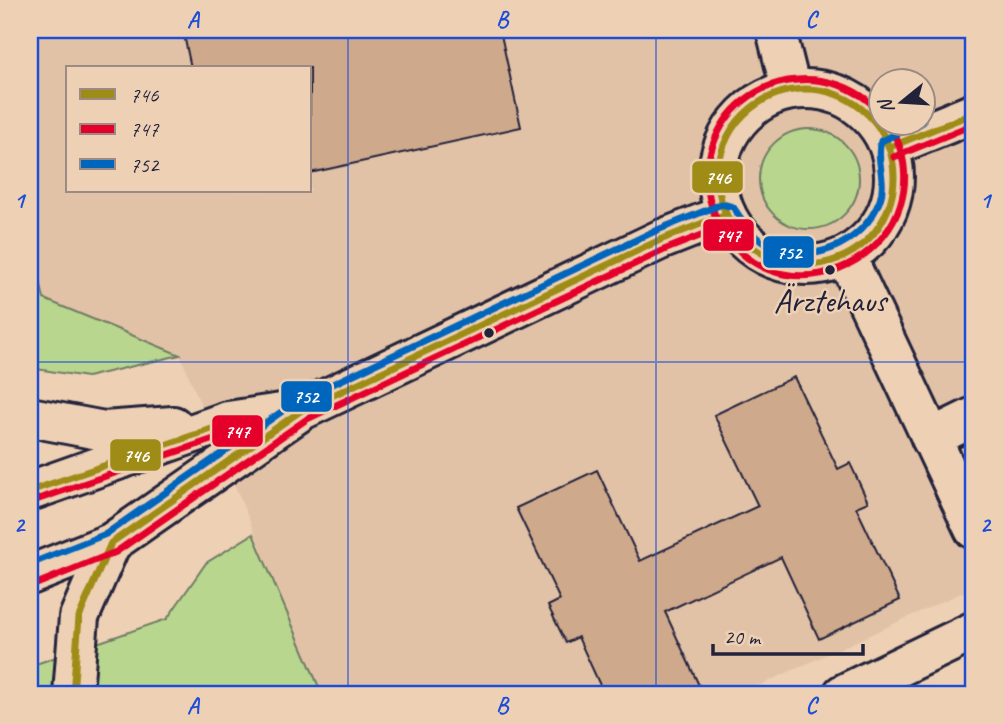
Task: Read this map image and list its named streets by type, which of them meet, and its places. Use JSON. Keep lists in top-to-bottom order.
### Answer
{
  "places": ["Ärztehaus"],
  "lines": ["transit line 747", "transit line 746", "transit line 752"],
  "legend": ["746", "747", "752"],
  "scale_bar": "20 m",
  "north": "left",
  "grid": {
    "columns": ["A", "B", "C"],
    "rows": ["1", "2"]
  }
}
